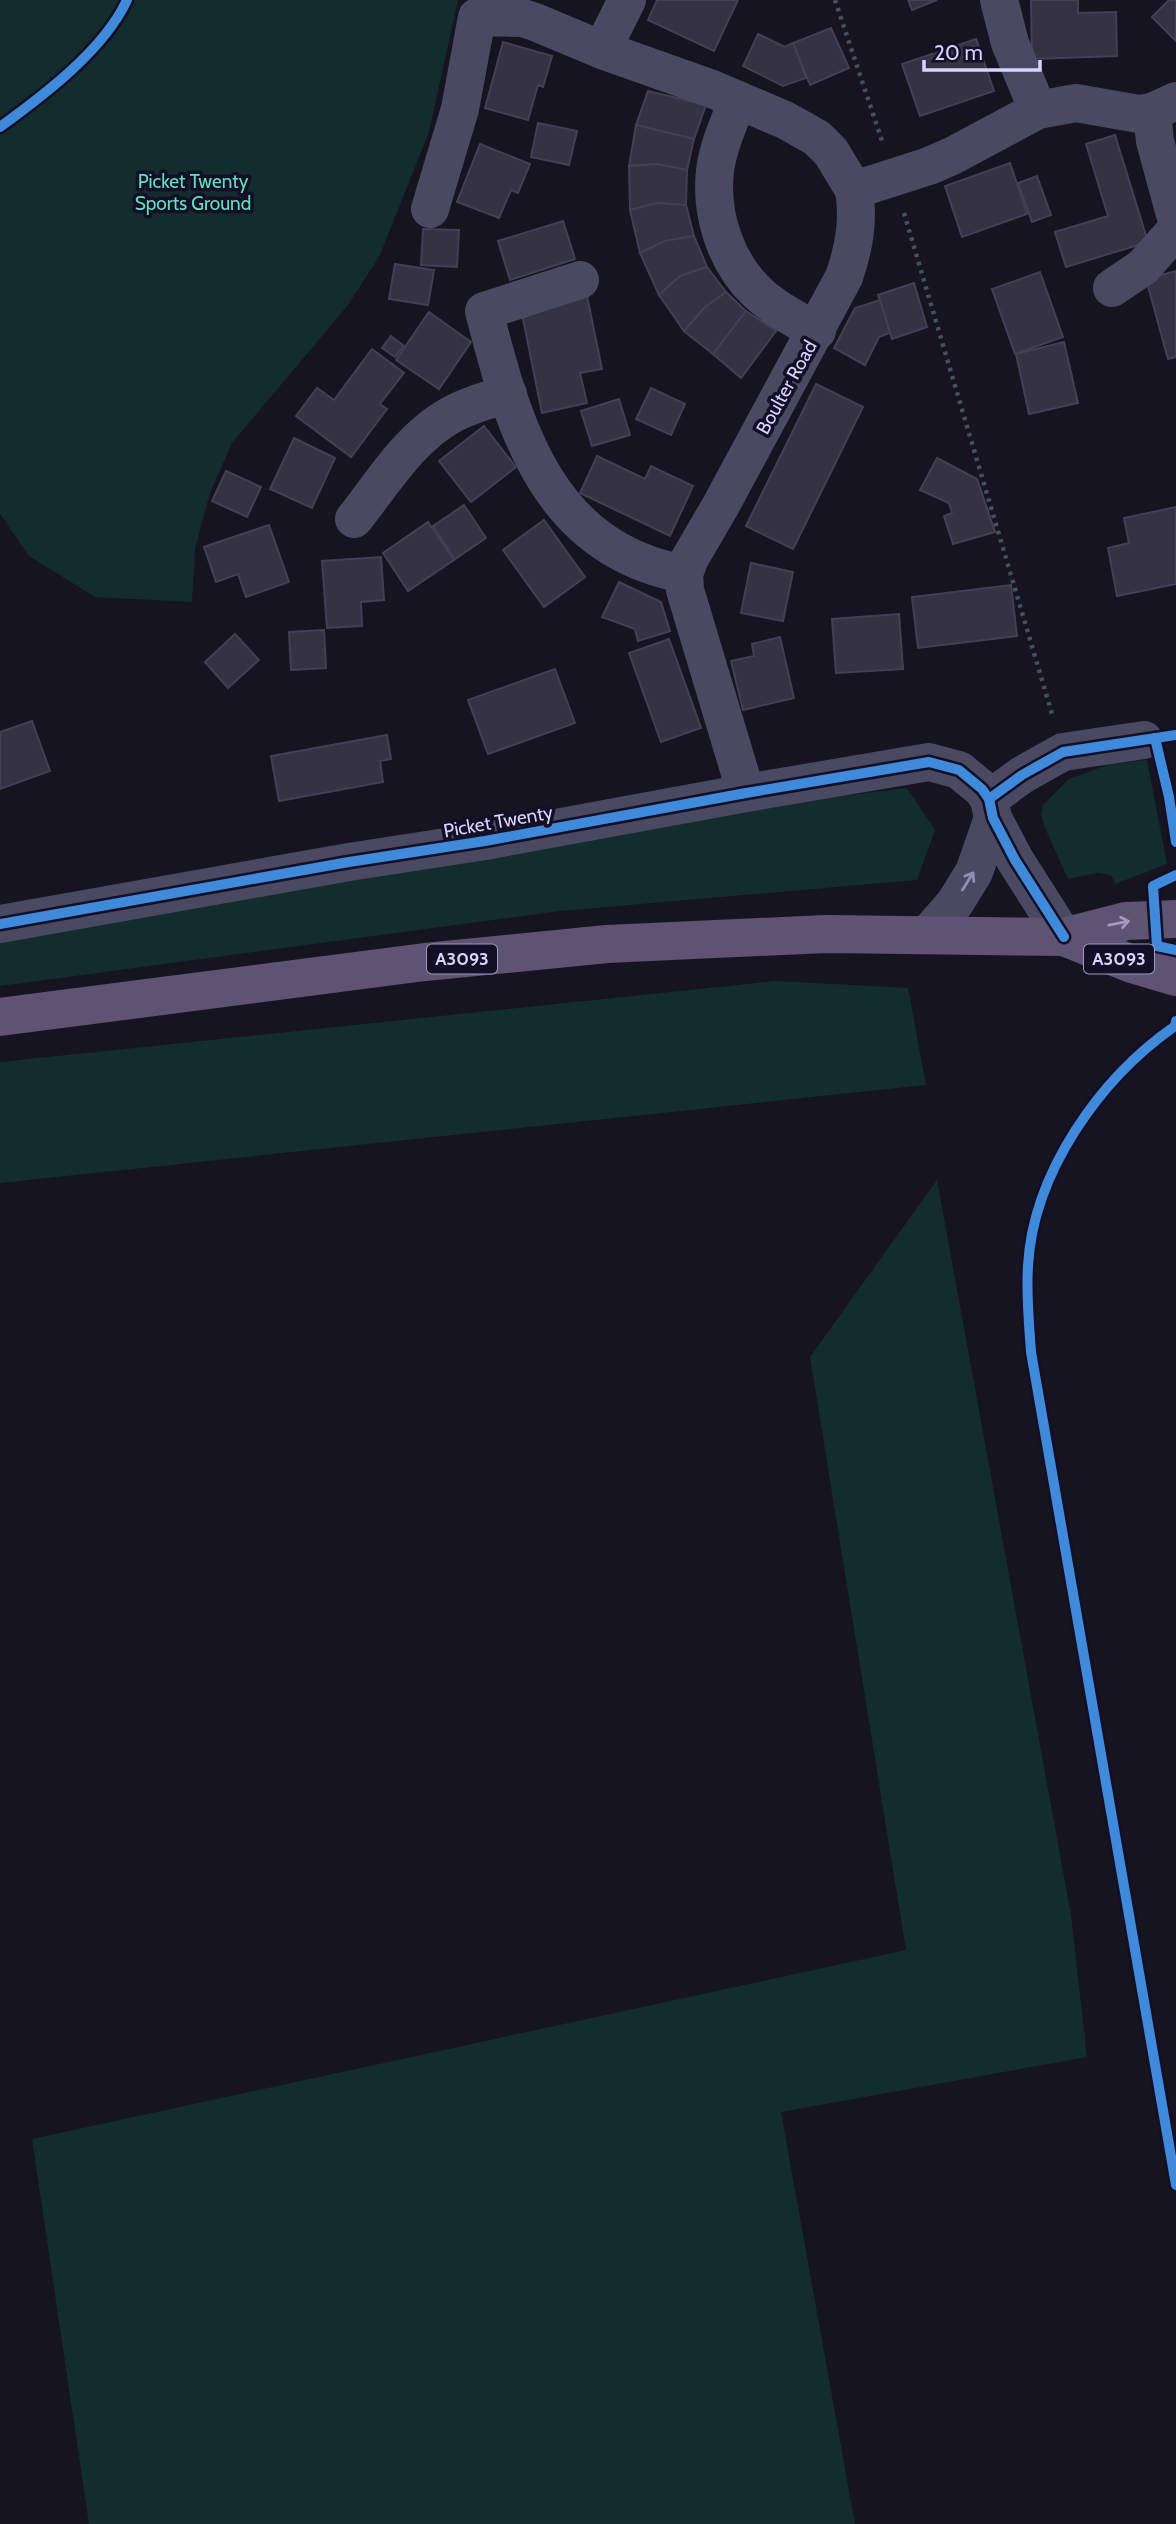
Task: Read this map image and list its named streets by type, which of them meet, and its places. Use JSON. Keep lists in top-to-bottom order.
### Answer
{
  "streets": {
    "main road": ["A3093"],
    "street": ["Boulter Road", "Picket Twenty"]
  },
  "crossings": [
    ["Picket Twenty", "A3093"]
  ],
  "parks": ["Picket Twenty Sports Ground"],
  "scale_bar": "20 m"
}
